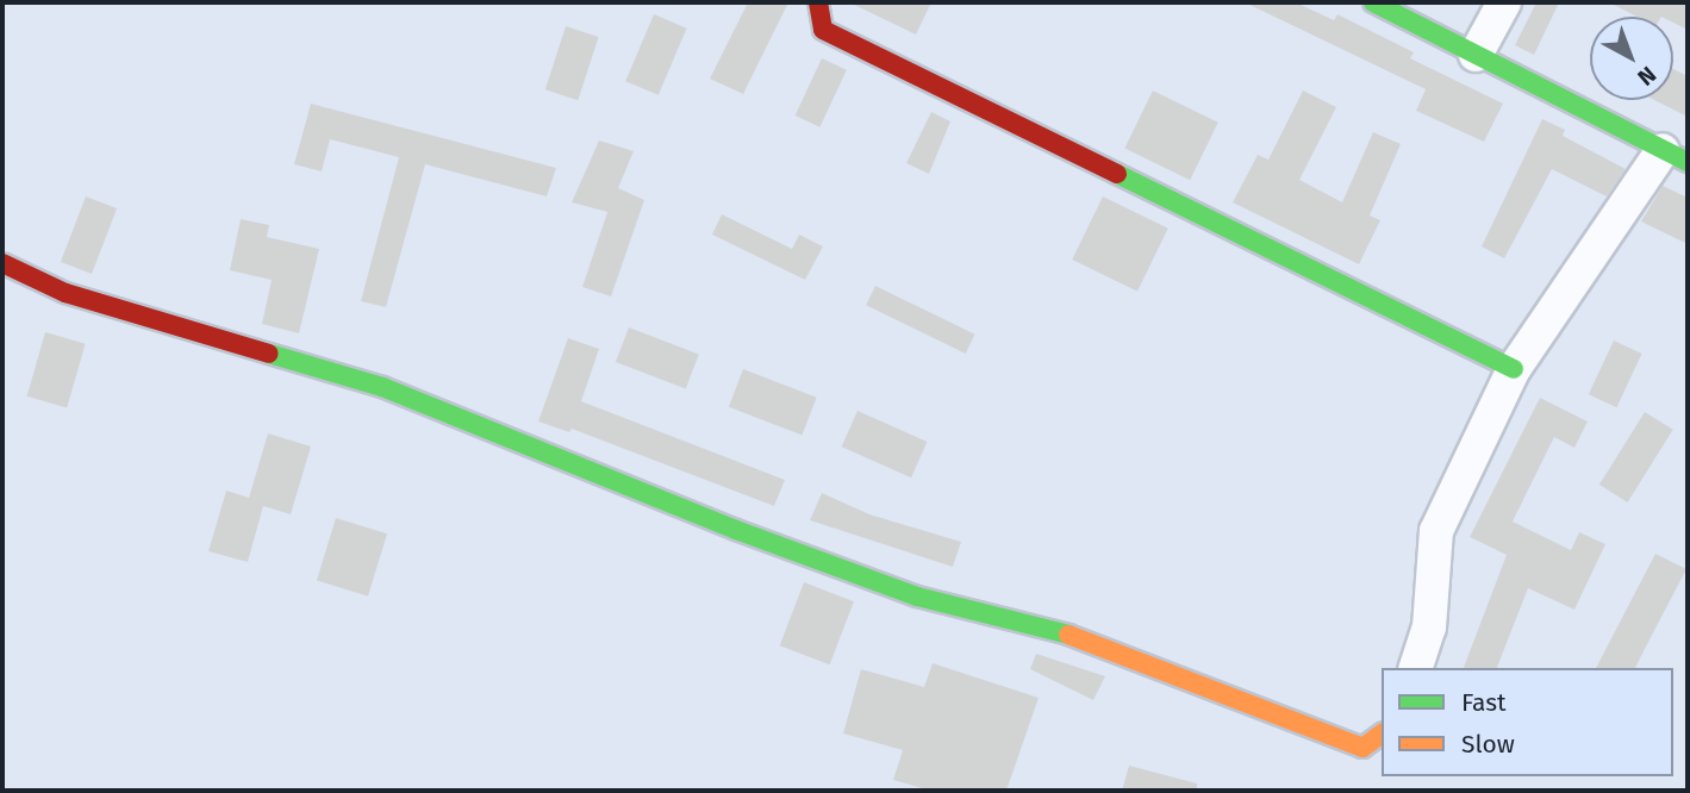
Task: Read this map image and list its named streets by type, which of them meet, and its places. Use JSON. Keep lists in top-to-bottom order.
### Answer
{
  "legend": ["Fast", "Slow"],
  "north": "bottom right"
}
